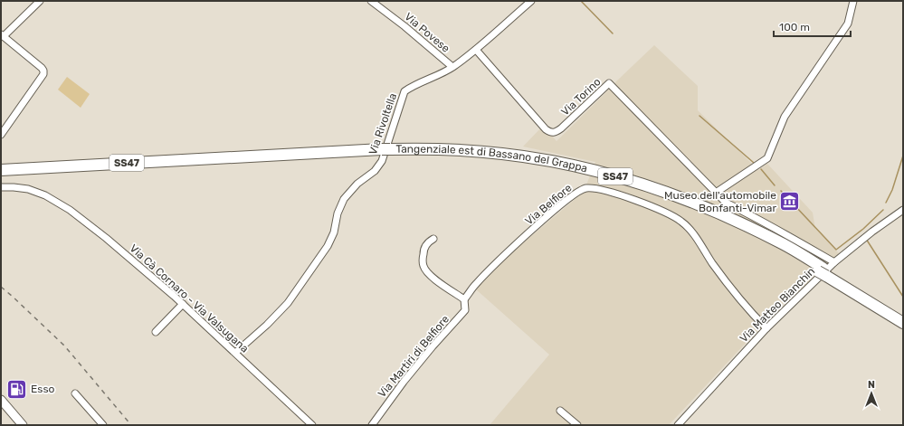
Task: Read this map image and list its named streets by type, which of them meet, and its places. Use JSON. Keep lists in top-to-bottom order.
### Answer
{
  "streets": {
    "highway": ["Tangenziale est di Bassano del Grappa", "SS47"],
    "street": [
      "Via Povese",
      "Via Torino",
      "Via Rivoltella",
      "Via Belfiore",
      "Via Cà Cornaro - Via Valsugana",
      "Via Matteo Bianchin",
      "Via Martiri di Belfiore"
    ]
  },
  "crossings": [
    ["Via Povese", "Via Rivoltella"],
    ["Via Torino", "Via Rivoltella"],
    ["Via Torino", "Tangenziale est di Bassano del Grappa"],
    ["Via Torino", "Via Matteo Bianchin"],
    ["Via Rivoltella", "Via Cà Cornaro - Via Valsugana"],
    ["Tangenziale est di Bassano del Grappa", "Via Matteo Bianchin"],
    ["Via Belfiore", "Via Matteo Bianchin"],
    ["Via Belfiore", "Via Martiri di Belfiore"]
  ],
  "places": {
    "museum": ["Museo dell'automobile Bonfanti-Vimar"],
    "fuel station": ["Esso"]
  },
  "scale_bar": "100 m",
  "north": "top"
}
